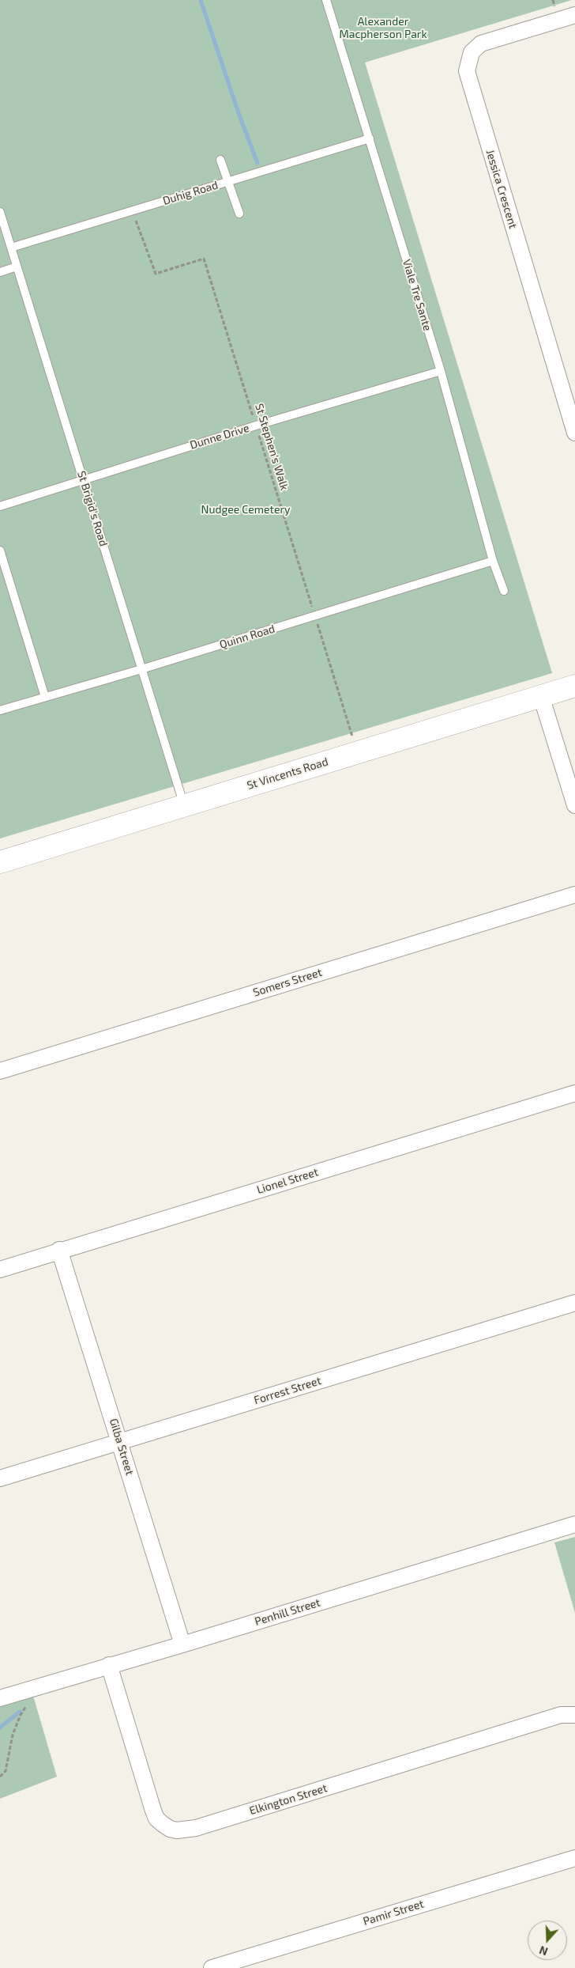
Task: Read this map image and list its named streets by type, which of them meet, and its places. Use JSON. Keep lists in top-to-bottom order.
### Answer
{
  "streets": {
    "main road": ["St Vincents Road"],
    "street": [
      "Jessica Crescent",
      "Somers Street",
      "Lionel Street",
      "Forrest Street",
      "Gilba Street",
      "Penhill Street",
      "Elkington Street",
      "Pamir Street"
    ],
    "lane": [
      "Duhig Road",
      "Viale Tre Sante",
      "Dunne Drive",
      "St Brigid's Road",
      "Quinn Road"
    ],
    "path": ["St Stephen's Walk"]
  },
  "crossings": [
    ["Duhig Road", "Viale Tre Sante"],
    ["Duhig Road", "St Stephen's Walk"],
    ["Duhig Road", "St Brigid's Road"],
    ["Viale Tre Sante", "Dunne Drive"],
    ["Viale Tre Sante", "Quinn Road"],
    ["Dunne Drive", "St Stephen's Walk"],
    ["Dunne Drive", "St Brigid's Road"],
    ["St Stephen's Walk", "Quinn Road"],
    ["St Stephen's Walk", "St Vincents Road"],
    ["St Brigid's Road", "Quinn Road"],
    ["St Brigid's Road", "St Vincents Road"],
    ["Lionel Street", "Gilba Street"],
    ["Forrest Street", "Gilba Street"],
    ["Gilba Street", "Penhill Street"],
    ["Penhill Street", "Elkington Street"]
  ],
  "parks": ["Alexander Macpherson Park", "Nudgee Cemetery"],
  "north": "bottom"
}
